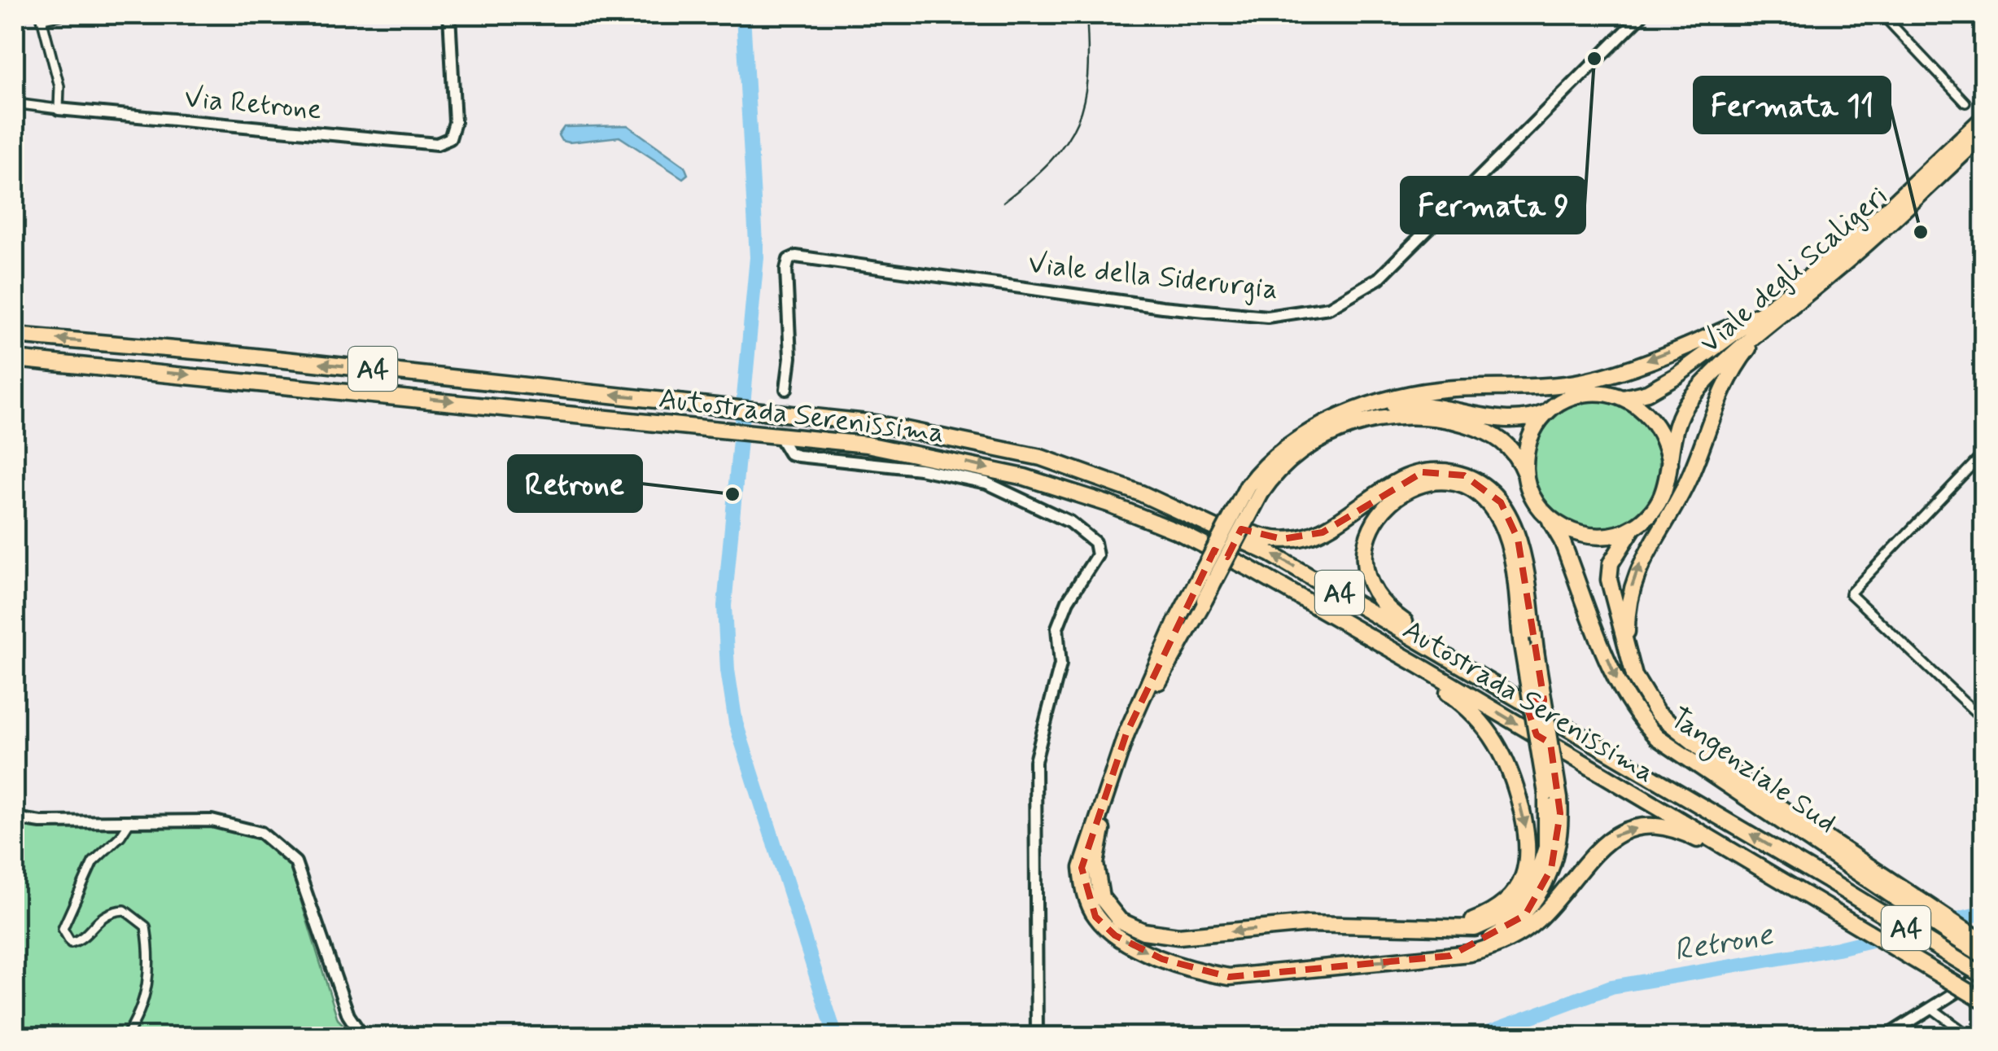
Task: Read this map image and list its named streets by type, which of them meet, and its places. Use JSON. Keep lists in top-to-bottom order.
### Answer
{
  "streets": {
    "highway": [
      "Viale degli Scaligeri",
      "A4",
      "Autostrada Serenissima",
      "Tangenziale Sud"
    ],
    "street": ["Via Retrone", "Viale della Siderurgia"]
  },
  "crossings": [
    ["Viale degli Scaligeri", "Tangenziale Sud"]
  ],
  "water": ["Retrone"],
  "places": ["Fermata 9", "Fermata 11", "Retrone"]
}
